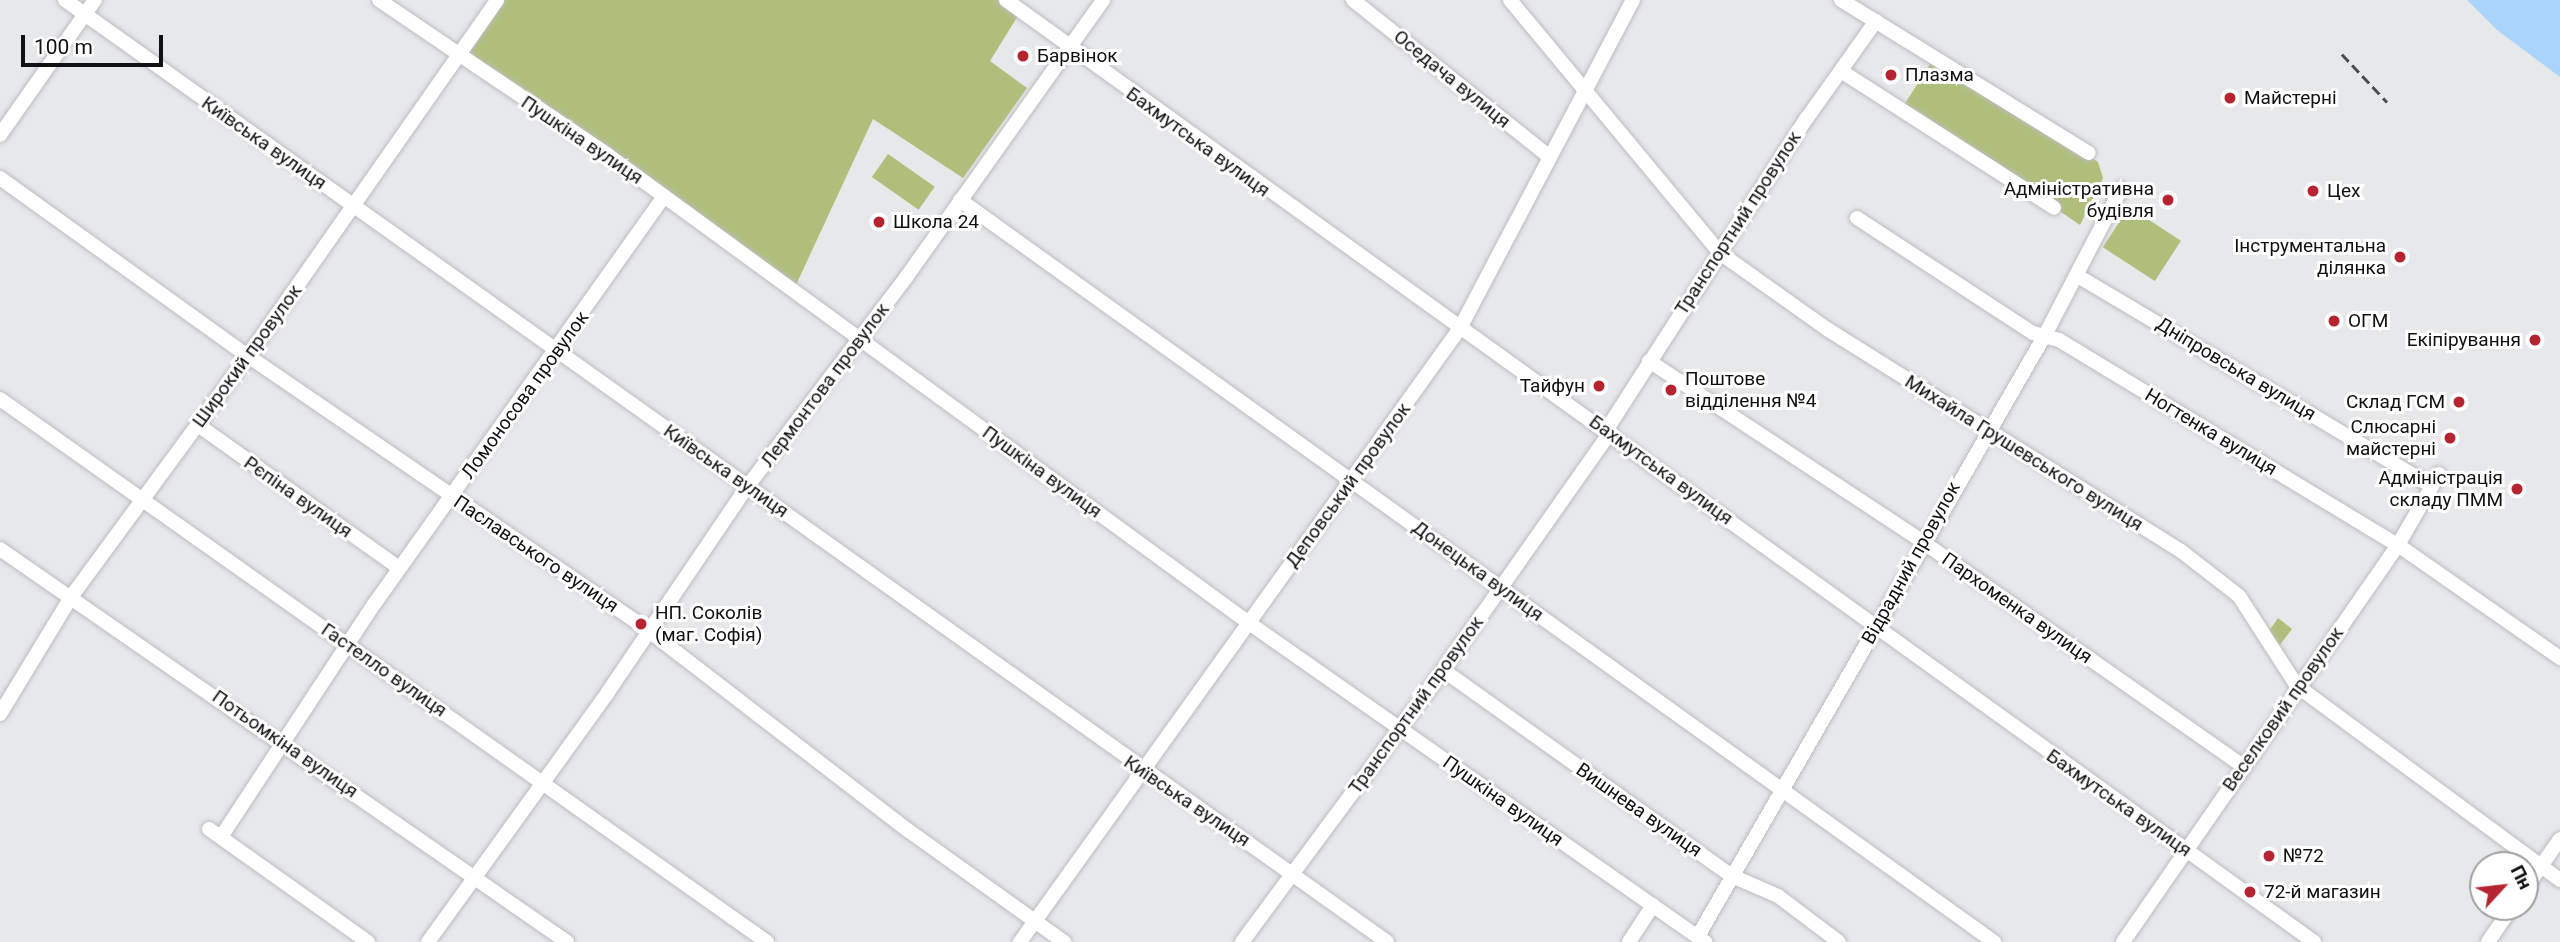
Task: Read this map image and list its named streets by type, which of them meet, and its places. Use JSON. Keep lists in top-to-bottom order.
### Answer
{
  "streets": {
    "street": [
      "Оседача вулиця",
      "Пушкіна вулиця",
      "Бахмутська вулиця",
      "Київська вулиця",
      "Транспортний провулок",
      "Широкий провулок",
      "Дніпровська вулиця",
      "Лермонтова провулок",
      "Ломоносова провулок",
      "Ногтенка вулиця",
      "Михайла Грушевського вулиця",
      "Деповський провулок",
      "Рєпіна вулиця",
      "Паславського вулиця",
      "Відрадний провулок",
      "Донецька вулиця",
      "Пархоменка вулиця",
      "Гастелло вулиця",
      "Веселковий провулок",
      "Потьомкіна вулиця",
      "Вишнева вулиця"
    ]
  },
  "crossings": [
    ["Оседача вулиця", "Деповський провулок"],
    ["Пушкіна вулиця", "Транспортний провулок"],
    ["Пушкіна вулиця", "Широкий провулок"],
    ["Пушкіна вулиця", "Лермонтова провулок"],
    ["Пушкіна вулиця", "Ломоносова провулок"],
    ["Пушкіна вулиця", "Деповський провулок"],
    ["Пушкіна вулиця", "Відрадний провулок"],
    ["Бахмутська вулиця", "Транспортний провулок"],
    ["Бахмутська вулиця", "Лермонтова провулок"],
    ["Бахмутська вулиця", "Деповський провулок"],
    ["Бахмутська вулиця", "Відрадний провулок"],
    ["Бахмутська вулиця", "Веселковий провулок"],
    ["Київська вулиця", "Транспортний провулок"],
    ["Київська вулиця", "Широкий провулок"],
    ["Київська вулиця", "Лермонтова провулок"],
    ["Київська вулиця", "Ломоносова провулок"],
    ["Київська вулиця", "Деповський провулок"],
    ["Транспортний провулок", "Михайла Грушевського вулиця"],
    ["Транспортний провулок", "Донецька вулиця"],
    ["Транспортний провулок", "Пархоменка вулиця"],
    ["Транспортний провулок", "Вишнева вулиця"],
    ["Широкий провулок", "Рєпіна вулиця"],
    ["Широкий провулок", "Паславського вулиця"],
    ["Широкий провулок", "Гастелло вулиця"],
    ["Широкий провулок", "Потьомкіна вулиця"],
    ["Дніпровська вулиця", "Відрадний провулок"],
    ["Дніпровська вулиця", "Веселковий провулок"],
    ["Лермонтова провулок", "Паславського вулиця"],
    ["Лермонтова провулок", "Донецька вулиця"],
    ["Лермонтова провулок", "Гастелло вулиця"],
    ["Лермонтова провулок", "Потьомкіна вулиця"],
    ["Ломоносова провулок", "Рєпіна вулиця"],
    ["Ломоносова провулок", "Паславського вулиця"],
    ["Ломоносова провулок", "Гастелло вулиця"],
    ["Ломоносова провулок", "Потьомкіна вулиця"],
    ["Ногтенка вулиця", "Відрадний провулок"],
    ["Ногтенка вулиця", "Веселковий провулок"],
    ["Михайла Грушевського вулиця", "Деповський провулок"],
    ["Михайла Грушевського вулиця", "Відрадний провулок"],
    ["Михайла Грушевського вулиця", "Веселковий провулок"],
    ["Деповський провулок", "Паславського вулиця"],
    ["Деповський провулок", "Донецька вулиця"],
    ["Відрадний провулок", "Донецька вулиця"],
    ["Відрадний провулок", "Пархоменка вулиця"],
    ["Відрадний провулок", "Вишнева вулиця"],
    ["Пархоменка вулиця", "Веселковий провулок"]
  ],
  "places": [
    "Барвінок",
    "Плазма",
    "Майстерні",
    "Цех",
    "Адміністративна будівля",
    "Школа 24",
    "Інструментальна ділянка",
    "ОГМ",
    "Екіпірування",
    "Тайфун",
    "Поштове відділення №4",
    "Склад ГСМ",
    "Слюсарні майстерні",
    "Адміністрація складу ПММ",
    "НП. Соколів (маг. Софія)",
    "№72",
    "72-й магазин"
  ],
  "scale_bar": "100 m",
  "north": "top right"
}
